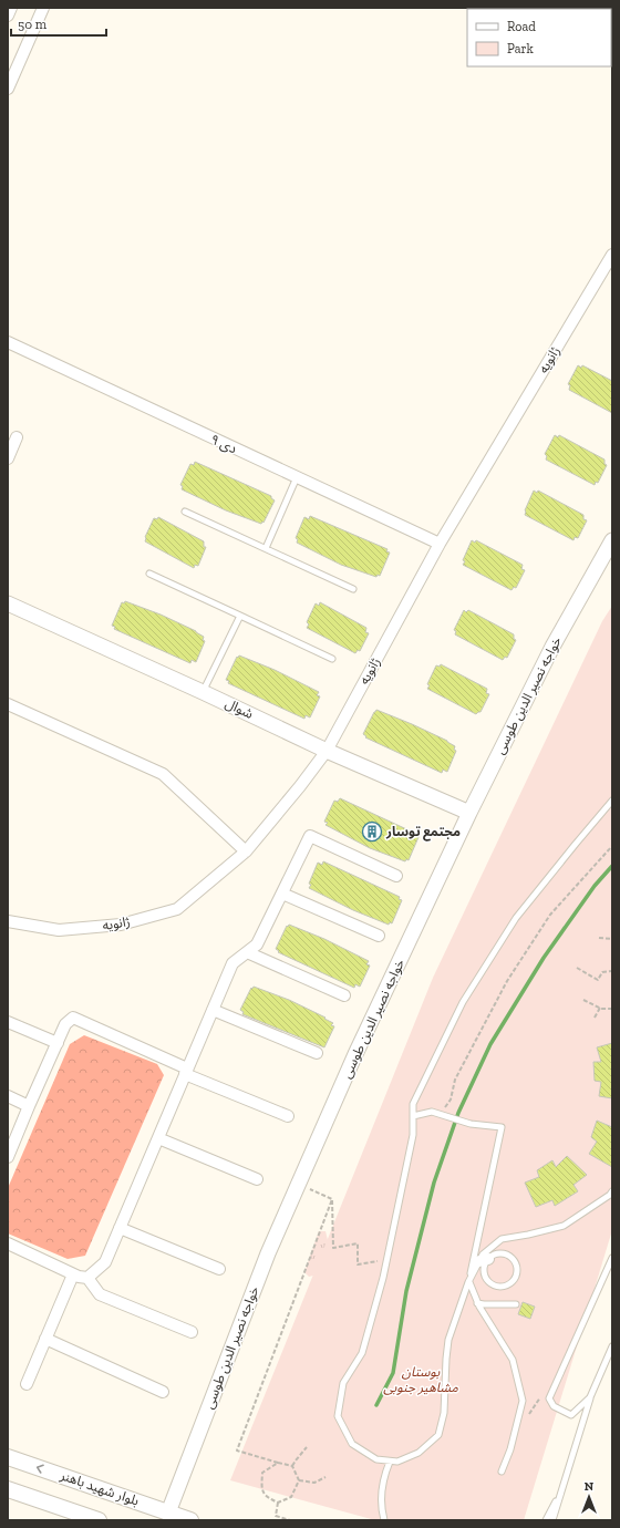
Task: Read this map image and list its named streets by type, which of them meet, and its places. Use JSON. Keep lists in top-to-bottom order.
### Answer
{
  "streets": {
    "main road": ["بلوار شهید باهنر"],
    "street": [
      "ژانویه",
      "۹ دی",
      "خواجه نصیر الدین طوسی",
      "شوال"
    ]
  },
  "crossings": [
    ["ژانویه", "۹ دی"],
    ["ژانویه", "شوال"],
    ["خواجه نصیر الدین طوسی", "شوال"],
    ["خواجه نصیر الدین طوسی", "بلوار شهید باهنر"]
  ],
  "parks": ["بوستان مشاهیر جنوبی"],
  "places": {
    "building": ["مجتمع توسار"]
  },
  "legend": ["Road", "Park"],
  "scale_bar": "50 m",
  "north": "top"
}
